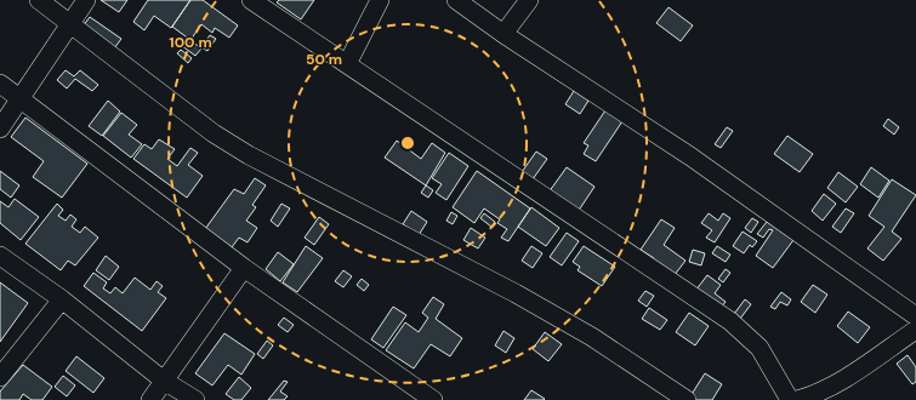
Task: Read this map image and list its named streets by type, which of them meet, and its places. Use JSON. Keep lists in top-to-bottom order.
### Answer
{
  "rings": ["100 m", "50 m"]
}
